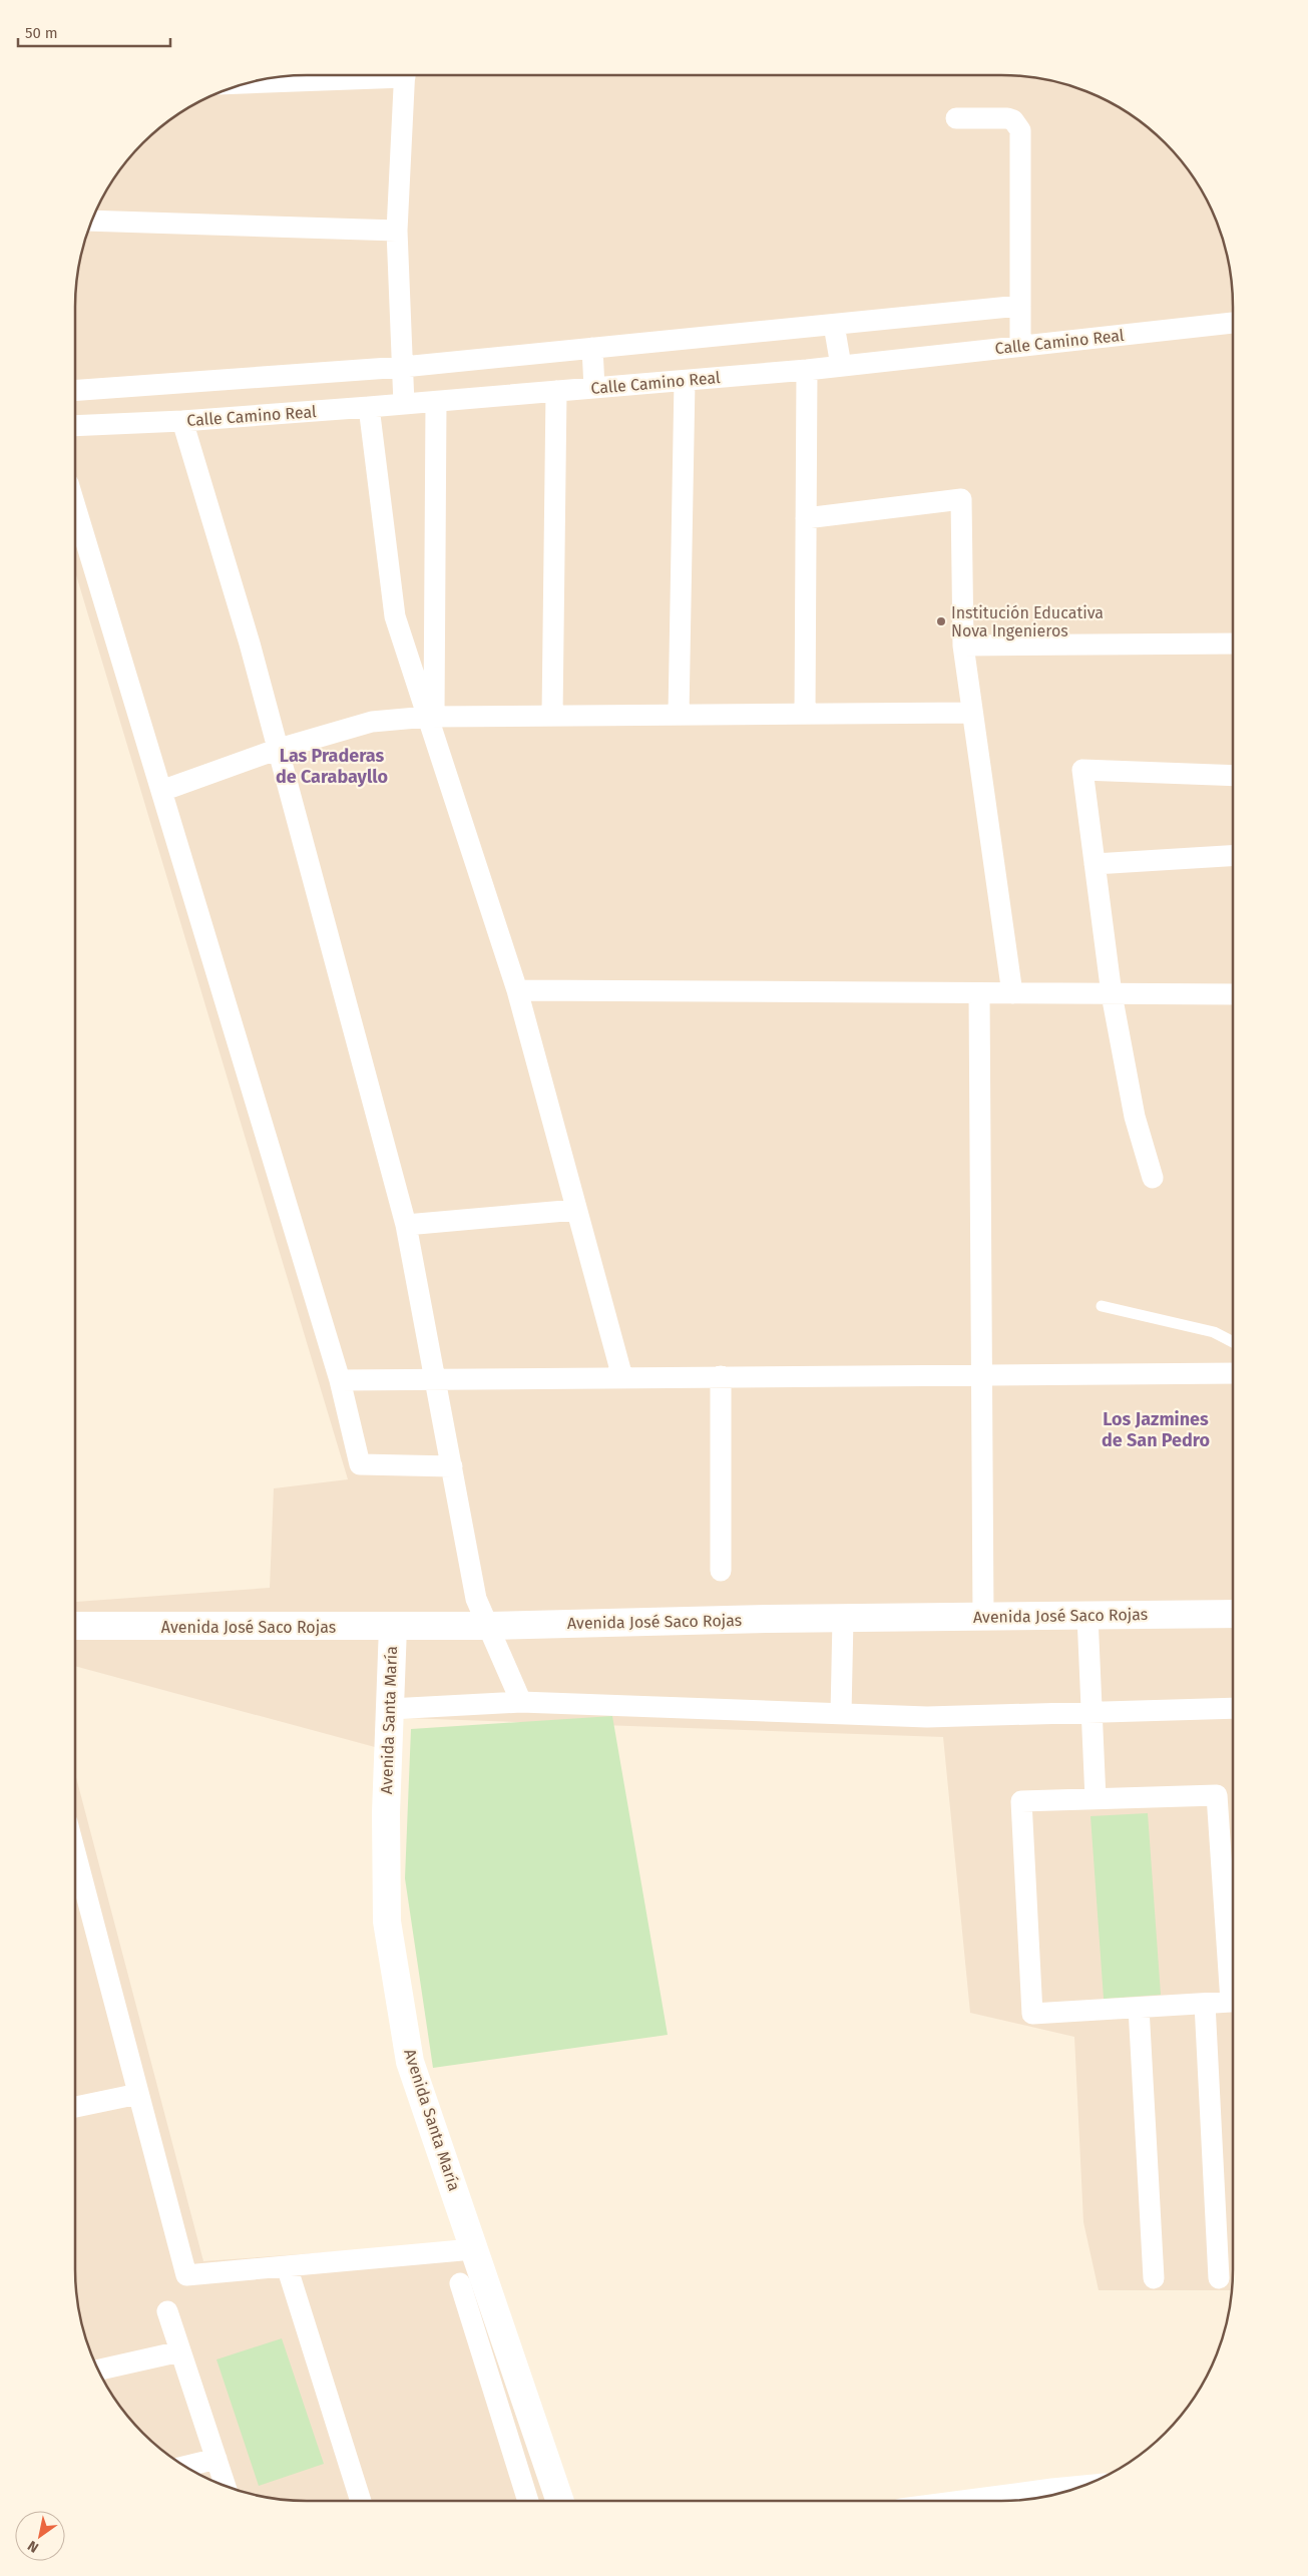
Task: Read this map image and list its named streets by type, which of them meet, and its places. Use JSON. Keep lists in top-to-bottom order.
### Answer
{
  "streets": {
    "main road": ["Avenida José Saco Rojas", "Avenida Santa María"],
    "street": ["Calle Camino Real"]
  },
  "crossings": [
    ["Avenida José Saco Rojas", "Avenida Santa María"]
  ],
  "districts": ["Las Praderas de Carabayllo", "Los Jazmines de San Pedro"],
  "places": ["Institución Educativa Nova Ingenieros"],
  "scale_bar": "50 m",
  "north": "bottom left"
}
